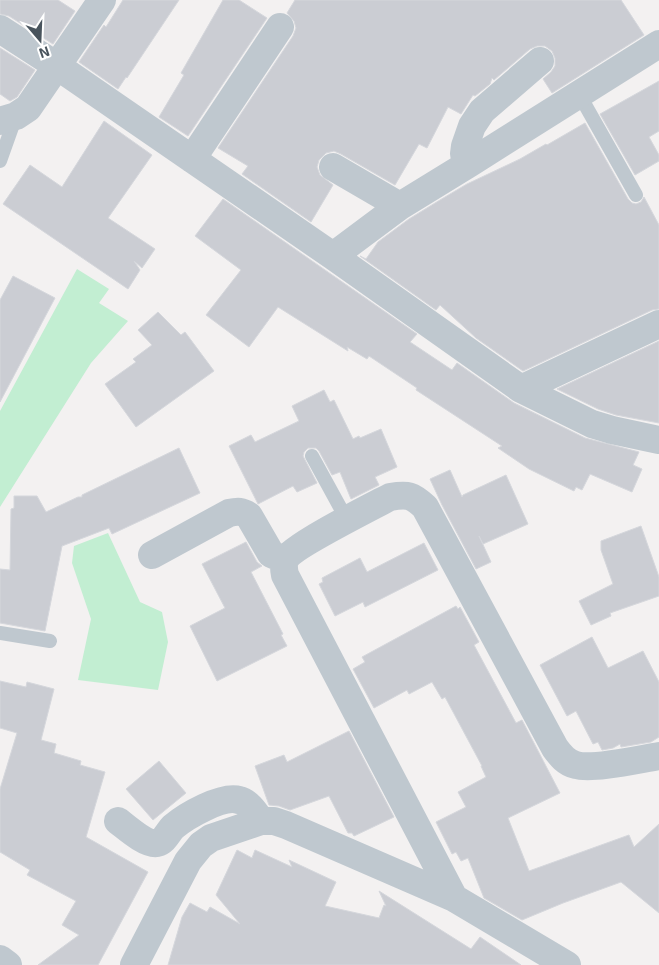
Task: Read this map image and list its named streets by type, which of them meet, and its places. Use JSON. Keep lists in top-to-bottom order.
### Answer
{
  "north": "bottom"
}
